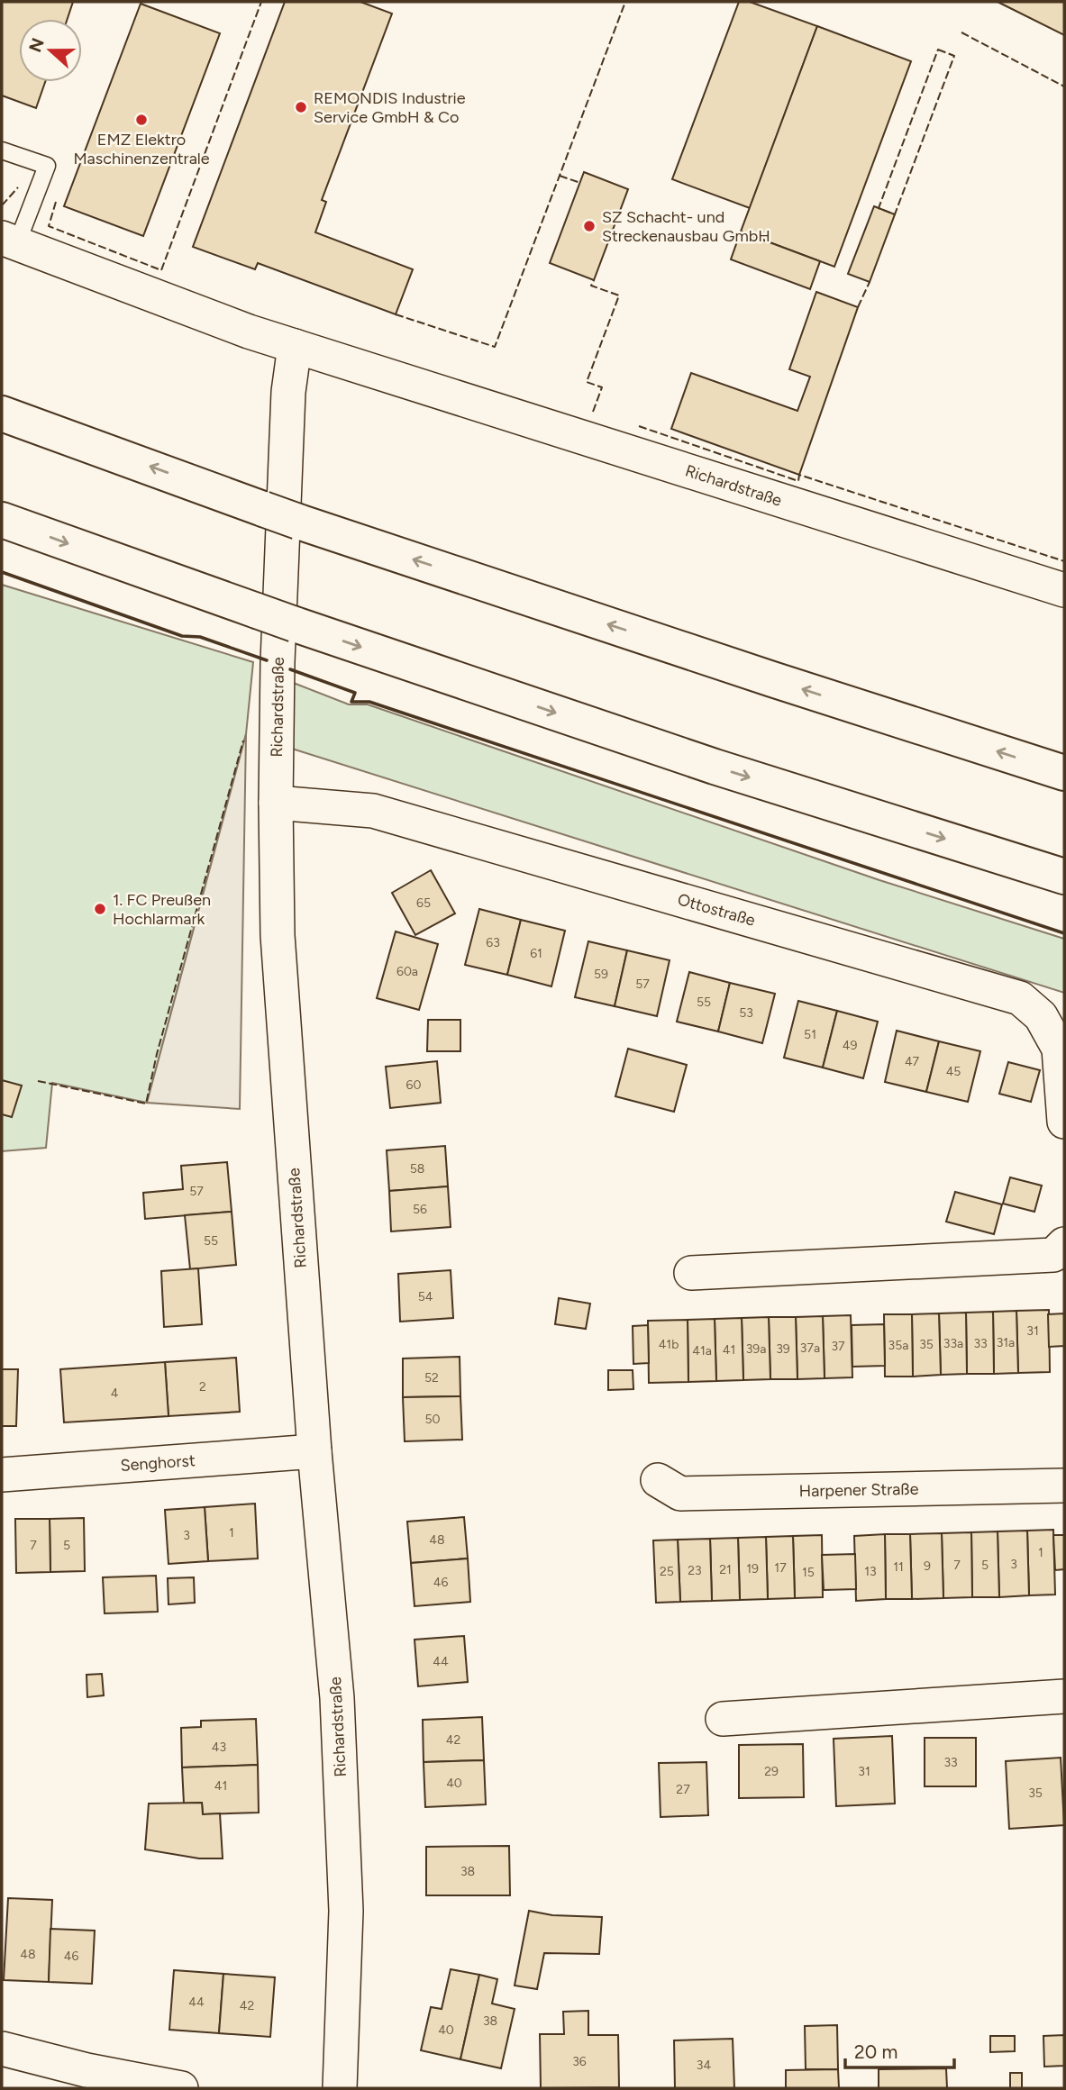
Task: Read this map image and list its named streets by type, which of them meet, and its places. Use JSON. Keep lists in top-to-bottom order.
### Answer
{
  "streets": {
    "street": [
      "Richardstraße",
      "Ottostraße",
      "Senghorst",
      "Harpener Straße"
    ]
  },
  "crossings": [
    ["Richardstraße", "Ottostraße"],
    ["Richardstraße", "Senghorst"]
  ],
  "places": [
    "REMONDIS Industrie Service GmbH & Co",
    "EMZ Elektro Maschinenzentrale",
    "SZ Schacht- und Streckenausbau GmbH",
    "1. FC Preußen Hochlarmark"
  ],
  "house_numbers": [
    "65",
    "63",
    "61",
    "60a",
    "59",
    "57",
    "55",
    "53",
    "51",
    "49",
    "47",
    "45",
    "60",
    "58",
    "57",
    "56",
    "55",
    "54",
    "31",
    "31a",
    "33a",
    "33",
    "41b",
    "35",
    "35a",
    "37",
    "37a",
    "39a",
    "39",
    "41",
    "41a",
    "52",
    "2",
    "4",
    "50",
    "1",
    "3",
    "48",
    "7",
    "5",
    "1",
    "3",
    "7",
    "5",
    "9",
    "11",
    "17",
    "19",
    "21",
    "23",
    "25",
    "13",
    "15",
    "46",
    "44",
    "42",
    "43",
    "33",
    "29",
    "31",
    "40",
    "41",
    "27",
    "35",
    "38",
    "48",
    "46",
    "44",
    "42",
    "38",
    "40",
    "36",
    "34"
  ],
  "scale_bar": "20 m",
  "north": "left"
}
